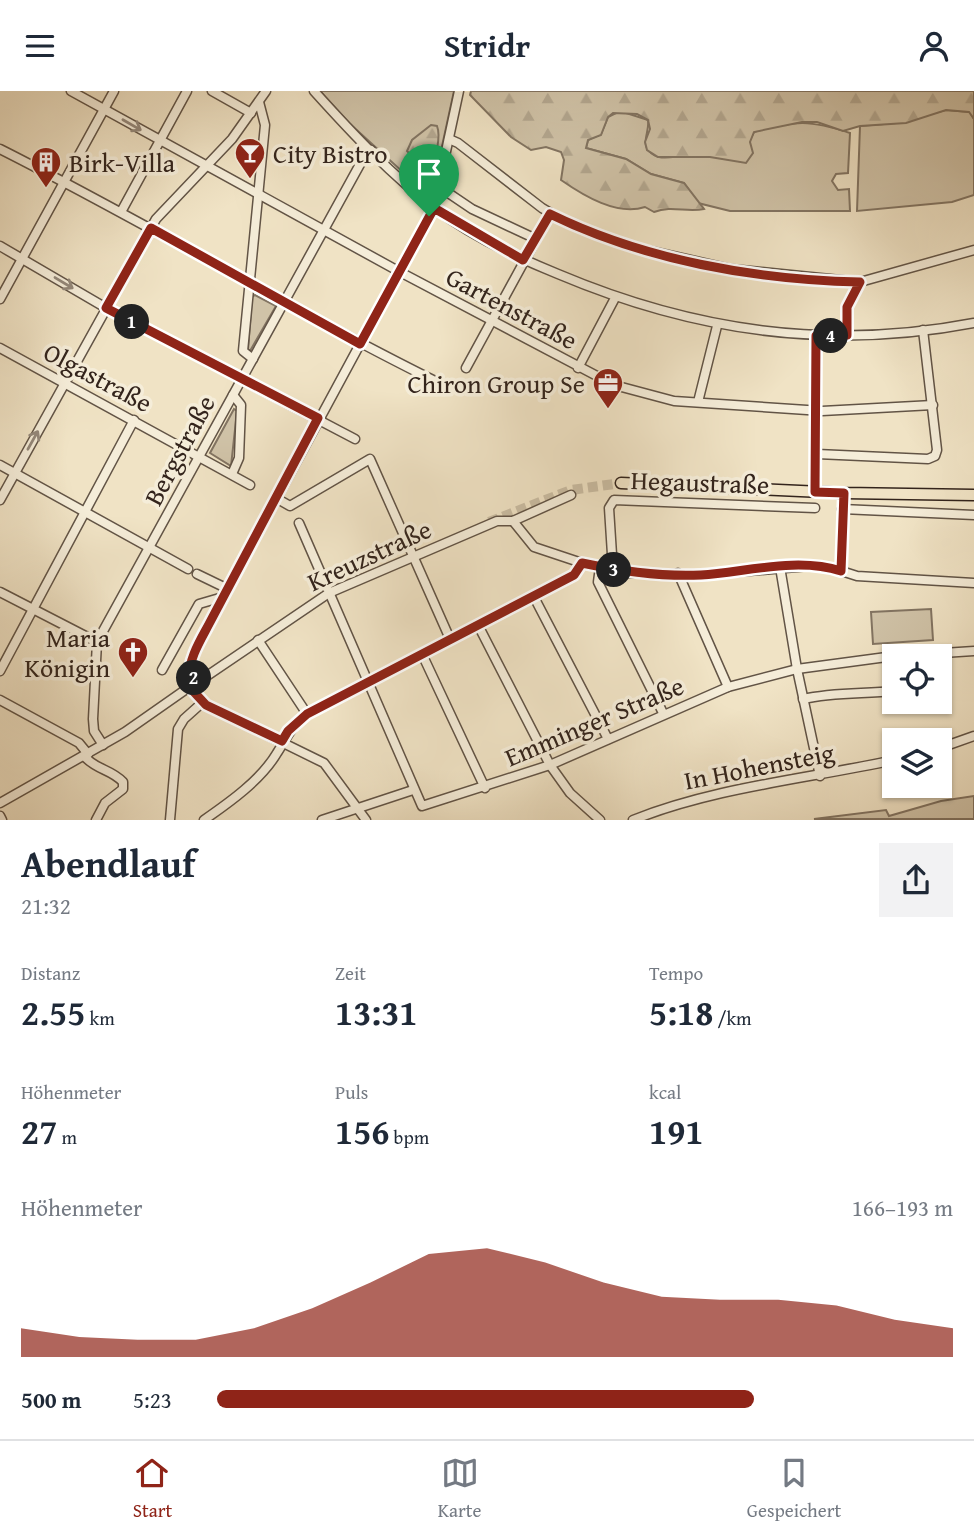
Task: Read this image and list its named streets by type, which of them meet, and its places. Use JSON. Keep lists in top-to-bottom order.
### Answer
{
  "streets": {
    "street": [
      "Gartenstraße",
      "Olgastraße",
      "Bergstraße",
      "Hegaustraße",
      "Kreuzstraße",
      "Emminger Straße",
      "In Hohensteig"
    ]
  },
  "crossings": [
    ["Gartenstraße", "Bergstraße"],
    ["Olgastraße", "Bergstraße"]
  ],
  "places": {
    "bar": ["City Bistro"],
    "building": ["Birk-Villa"],
    "office": ["Chiron Group Se"],
    "church": ["Maria Königin"]
  },
  "page": {
    "header": "Stridr",
    "pins": [
      "1",
      "4",
      "3",
      "2"
    ],
    "heading": ["Abendlauf", "21:32"],
    "stats": [
      ["Distanz", "2.55 km"],
      ["Zeit", "13:31"],
      ["Tempo", "5:18 /km"],
      ["Höhenmeter", "27 m"],
      ["Puls", "156 bpm"],
      ["kcal", "191"]
    ],
    "chart": ["Höhenmeter", "166–193 m"],
    "list": [
      {
        "name": "500 m",
        "note": "5:23"
      }
    ],
    "tabs": ["Start", "Karte", "Gespeichert"]
  }
}
